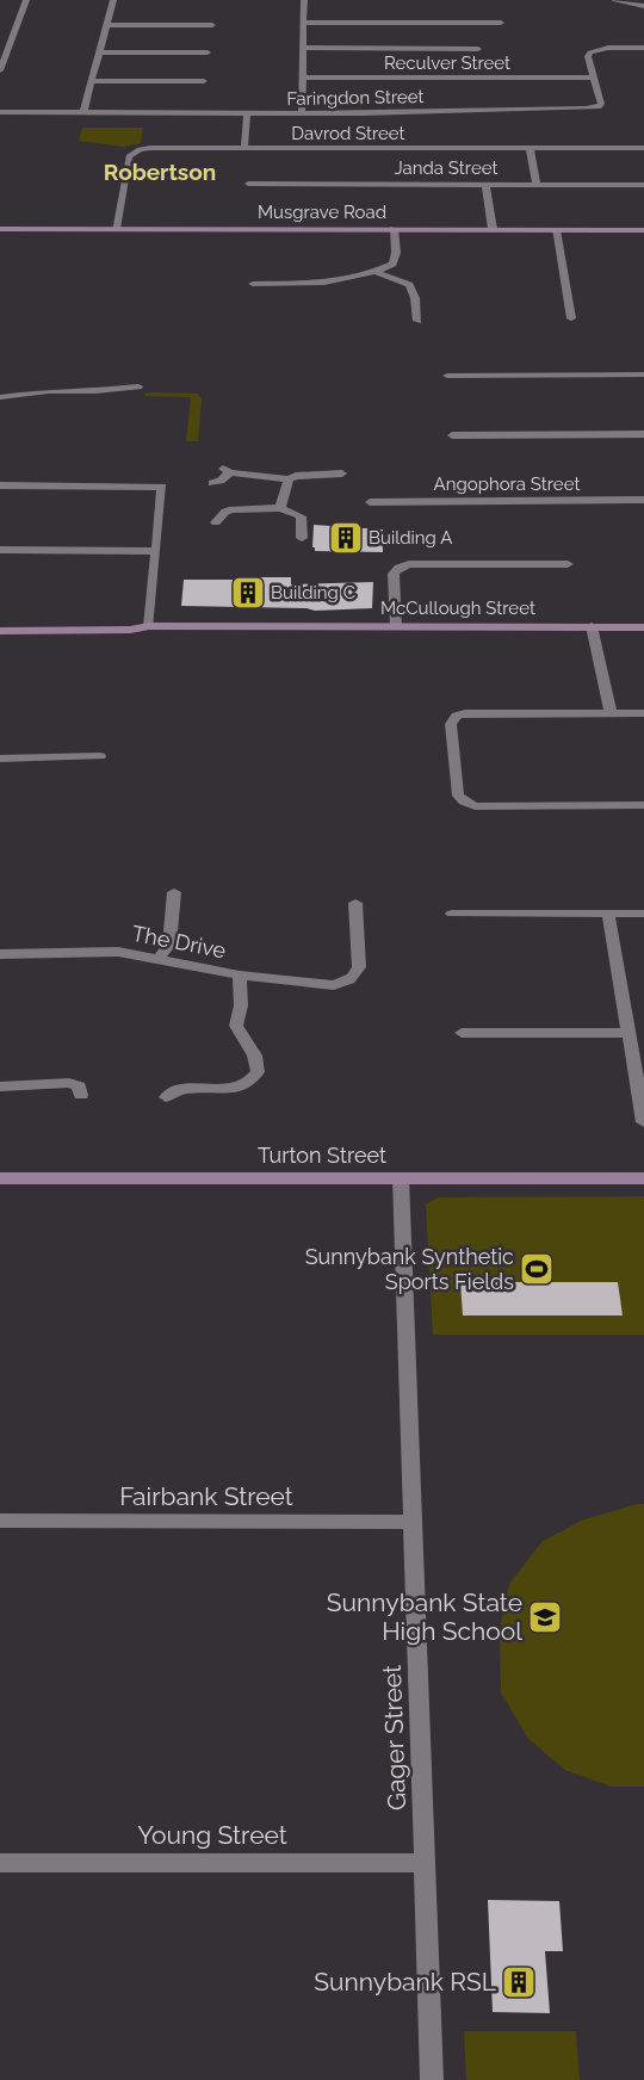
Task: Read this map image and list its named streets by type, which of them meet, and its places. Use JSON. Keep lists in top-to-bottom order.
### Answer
{
  "streets": {
    "street": [
      "Reculver Street",
      "Faringdon Street",
      "Davrod Street",
      "Janda Street",
      "Musgrave Road",
      "Angophora Street",
      "McCullough Street",
      "The Drive",
      "Turton Street",
      "Fairbank Street",
      "Gager Street",
      "Young Street"
    ]
  },
  "crossings": [
    ["Reculver Street", "Faringdon Street"],
    ["Davrod Street", "Musgrave Road"],
    ["Turton Street", "Gager Street"],
    ["Fairbank Street", "Gager Street"],
    ["Gager Street", "Young Street"]
  ],
  "districts": ["Robertson"],
  "places": {
    "building": ["Building A", "Building C", "Sunnybank RSL"],
    "sports": ["Sunnybank Synthetic Sports Fields"],
    "school or university": ["Sunnybank State High School"]
  }
}
